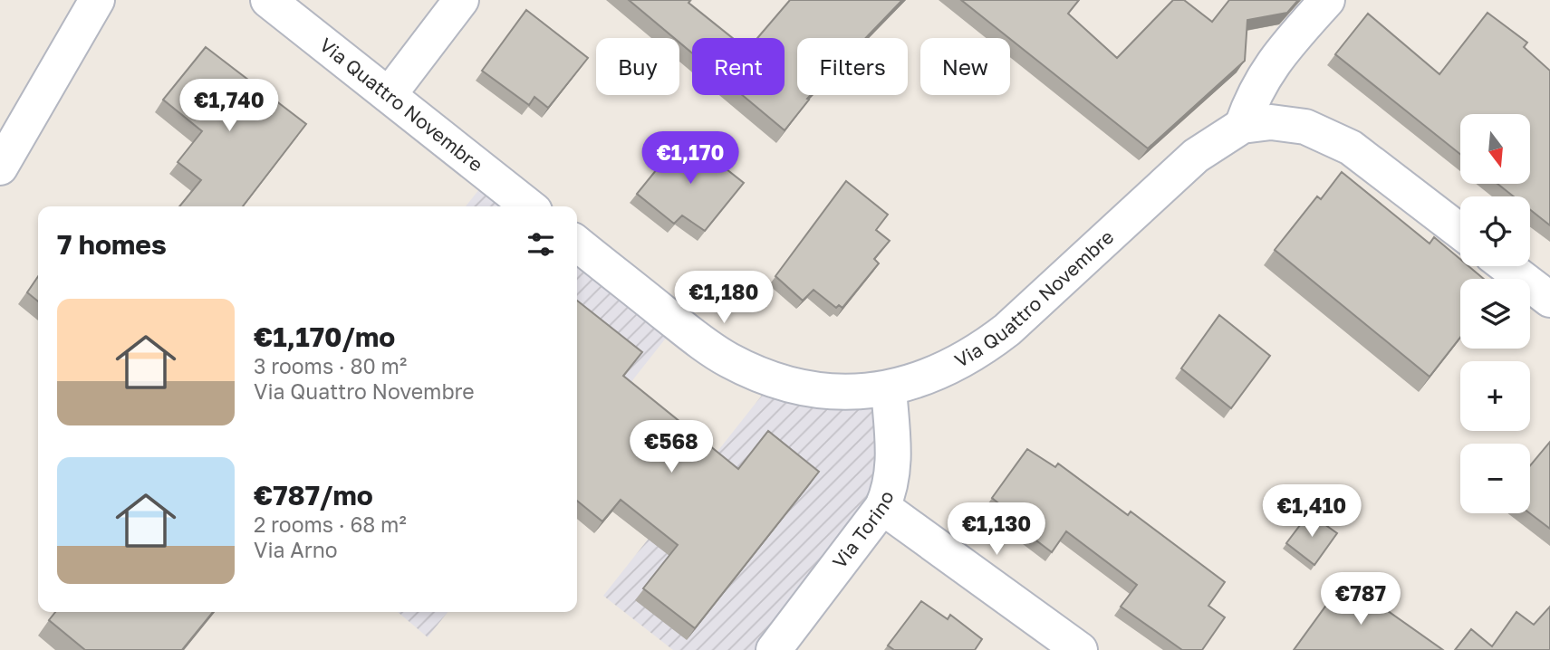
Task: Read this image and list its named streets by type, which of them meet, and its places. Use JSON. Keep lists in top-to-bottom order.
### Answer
{
  "streets": {
    "street": ["Via Quattro Novembre", "Via Torino"]
  },
  "crossings": [
    ["Via Quattro Novembre", "Via Torino"]
  ],
  "north": "bottom",
  "page": {
    "chip": [
      "Buy",
      "Rent",
      "Filters",
      "New"
    ],
    "price": [
      "€1,740",
      "€1,170",
      "€1,180",
      "€568",
      "€1,410",
      "€1,130",
      "€787"
    ],
    "map_buttons": ["+", "−"],
    "heading": "7 homes",
    "list": [
      {
        "name": "€1,170/mo",
        "note": "3 rooms · 80 m² · Via Quattro Novembre"
      },
      {
        "name": "€787/mo",
        "note": "2 rooms · 68 m² · Via Arno"
      }
    ]
  }
}
